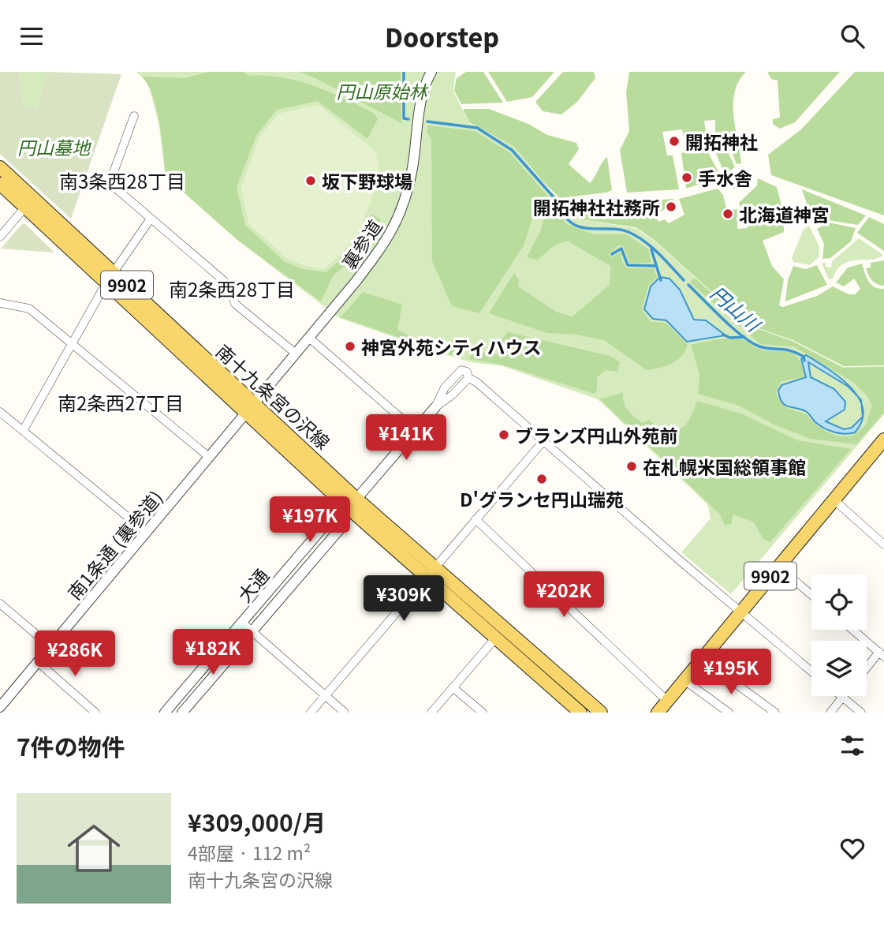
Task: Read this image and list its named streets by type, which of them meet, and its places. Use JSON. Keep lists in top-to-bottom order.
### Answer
{
  "streets": {
    "main road": ["9902", "南十九条宮の沢線"],
    "street": ["裏参道", "南1条通 (裏参道)", "大通"]
  },
  "crossings": [
    ["裏参道", "南十九条宮の沢線"],
    ["裏参道", "南1条通 (裏参道)"],
    ["南十九条宮の沢線", "南1条通 (裏参道)"],
    ["南十九条宮の沢線", "大通"]
  ],
  "districts": ["南3条西28丁目", "南2条西28丁目", "南2条西27丁目"],
  "water": ["円山川"],
  "parks": ["円山原始林", "円山墓地"],
  "places": [
    "開拓神社",
    "手水舎",
    "坂下野球場",
    "開拓神社社務所",
    "北海道神宮",
    "神宮外苑シティハウス",
    "ブランズ円山外苑前",
    "在札幌米国総領事館",
    "D'グランセ円山瑞苑"
  ],
  "page": {
    "header": "Doorstep",
    "price": [
      "¥141K",
      "¥197K",
      "¥202K",
      "¥309K",
      "¥182K",
      "¥286K",
      "¥195K"
    ],
    "heading": "7件の物件",
    "list": [
      {
        "name": "¥309,000/月",
        "note": "4部屋 · 112 m² · 南十九条宮の沢線"
      }
    ]
  }
}
